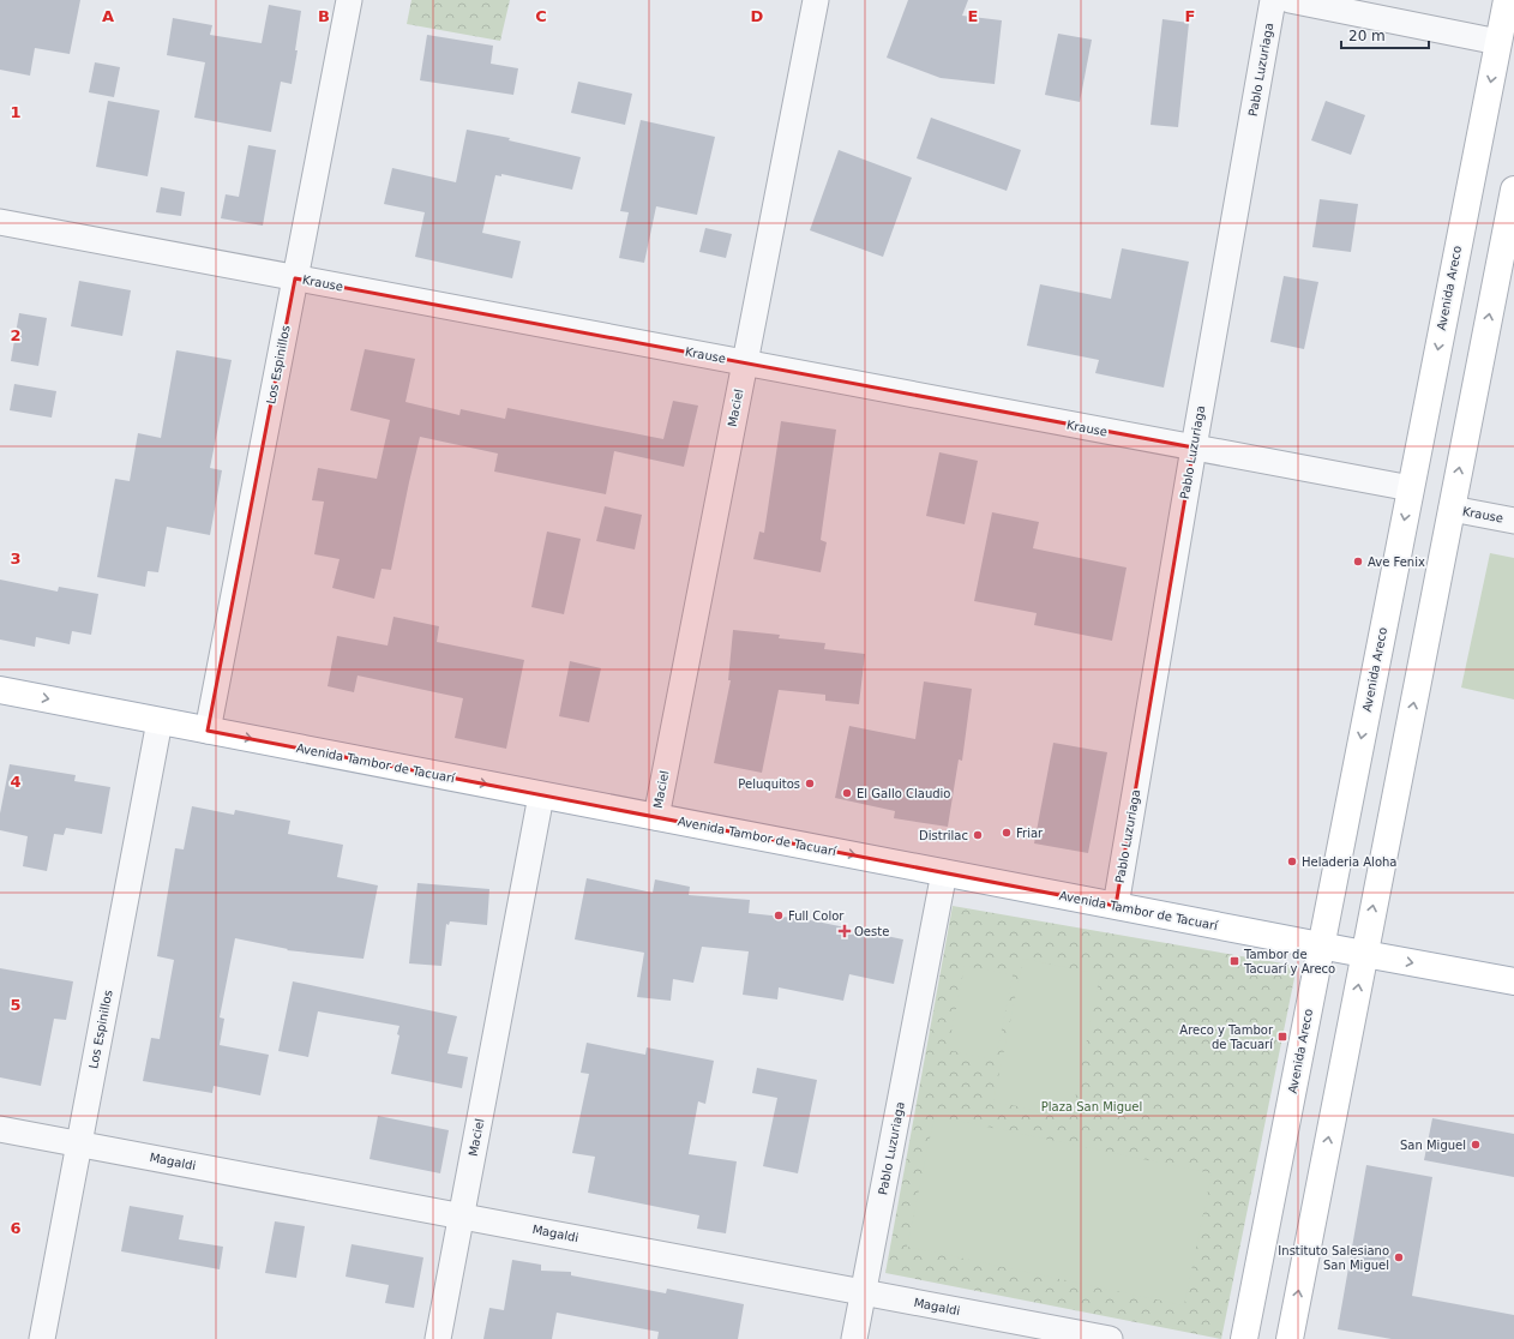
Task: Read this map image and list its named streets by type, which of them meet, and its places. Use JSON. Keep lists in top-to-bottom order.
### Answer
{
  "streets": {
    "main road": ["Avenida Areco", "Avenida Tambor de Tacuarí"],
    "street": [
      "Pablo Luzuriaga",
      "Krause",
      "Los Espinillos",
      "Maciel",
      "Magaldi"
    ]
  },
  "crossings": [
    ["Pablo Luzuriaga", "Krause"],
    ["Pablo Luzuriaga", "Avenida Tambor de Tacuarí"],
    ["Pablo Luzuriaga", "Magaldi"],
    ["Krause", "Avenida Areco"],
    ["Krause", "Los Espinillos"],
    ["Krause", "Maciel"],
    ["Avenida Areco", "Avenida Tambor de Tacuarí"],
    ["Los Espinillos", "Avenida Tambor de Tacuarí"],
    ["Los Espinillos", "Magaldi"],
    ["Maciel", "Avenida Tambor de Tacuarí"],
    ["Maciel", "Magaldi"]
  ],
  "one_way": ["Avenida Tambor de Tacuarí"],
  "parks": ["Plaza San Miguel"],
  "places": {
    "other": [
      "Ave Fenix",
      "Peluquitos",
      "El Gallo Claudio",
      "Friar",
      "Distrilac",
      "Heladeria Aloha",
      "Full Color",
      "San Miguel",
      "Instituto Salesiano San Miguel"
    ],
    "health": ["Oeste"],
    "transit": ["Tambor de Tacuarí y Areco", "Areco y Tambor de Tacuarí"]
  },
  "scale_bar": "20 m",
  "grid": {
    "columns": [
      "A",
      "B",
      "C",
      "D",
      "E",
      "F"
    ],
    "rows": [
      "1",
      "2",
      "3",
      "4",
      "5",
      "6"
    ]
  }
}
